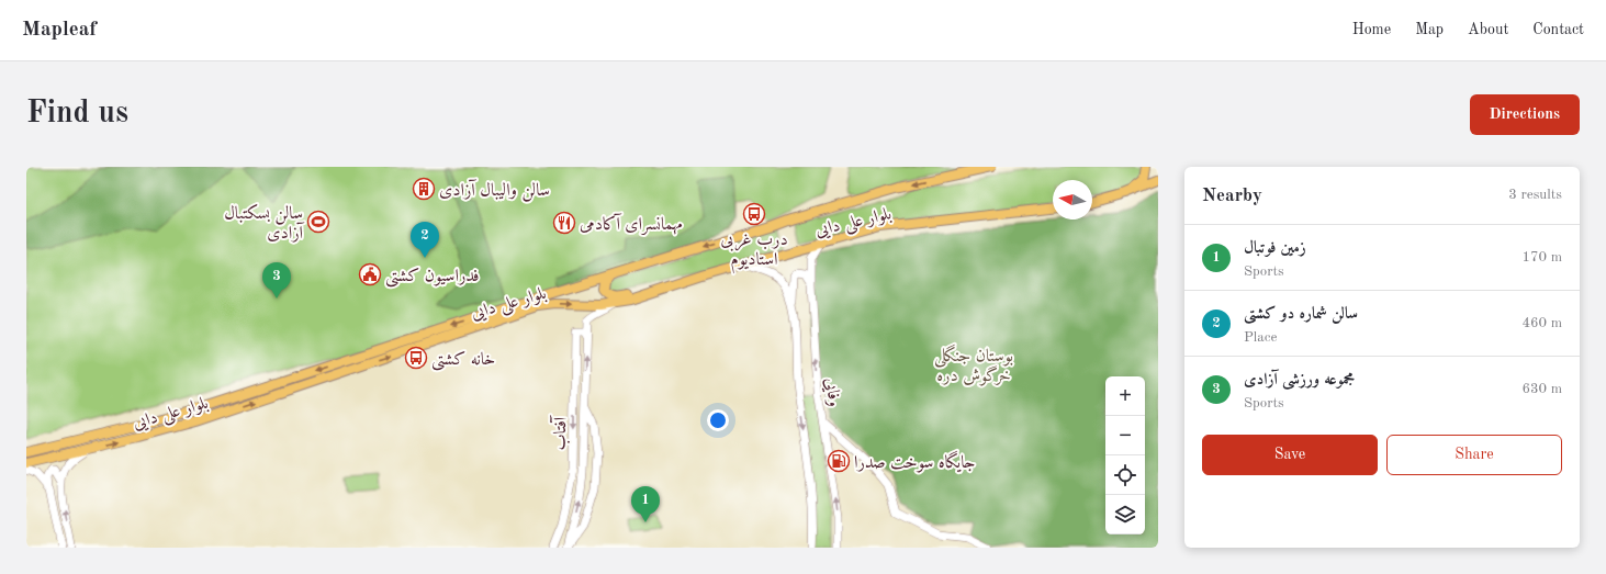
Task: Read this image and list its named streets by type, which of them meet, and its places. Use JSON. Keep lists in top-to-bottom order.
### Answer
{
  "streets": {
    "main road": ["بلوار علی دایی"],
    "street": ["وفایی", "آفتاب"]
  },
  "crossings": [
    ["بلوار علی دایی", "وفایی"],
    ["بلوار علی دایی", "آفتاب"]
  ],
  "parks": ["بوستان جنگلی خرگوش دره"],
  "places": {
    "building": ["سالن والیبال آزادی"],
    "bus stop": ["درب غربی استادیوم", "خانه کشتی"],
    "sports": ["سالن بسکتبال آزادی"],
    "restaurant": ["مهمانسرای آکادمی"],
    "public building": ["فدراسیون کشتی"],
    "fuel station": ["جایگاه سوخت صدرا"]
  },
  "north": "left",
  "page": {
    "header": "Mapleaf",
    "nav": [
      "Home",
      "Map",
      "About",
      "Contact"
    ],
    "buttons": [
      "Directions",
      ["Save", "Share"]
    ],
    "title": "Find us",
    "heading": ["Nearby", "3 results"],
    "pins": ["2", "3", "1"],
    "list": [
      {
        "mark": "1",
        "name": "زمین فوتبال",
        "note": "Sports",
        "value": "170 m"
      },
      {
        "mark": "2",
        "name": "سالن شماره دو کشتی",
        "note": "Place",
        "value": "460 m"
      },
      {
        "mark": "3",
        "name": "مجموعه ورزشی آزادی",
        "note": "Sports",
        "value": "630 m"
      }
    ],
    "map_buttons": ["+", "−"]
  }
}
